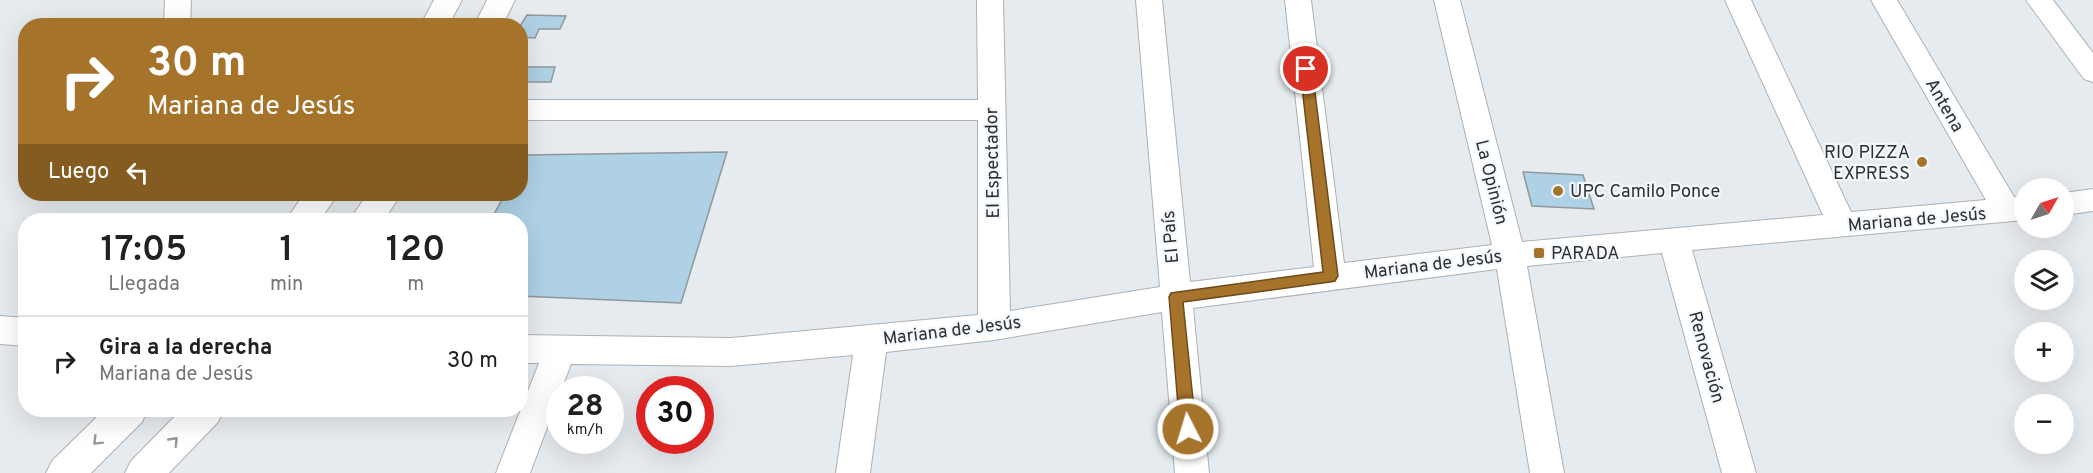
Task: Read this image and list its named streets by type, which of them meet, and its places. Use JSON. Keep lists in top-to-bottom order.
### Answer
{
  "streets": {
    "street": [
      "Antena",
      "El Espectador",
      "La Opinión",
      "Mariana de Jesús",
      "El País",
      "Renovación"
    ]
  },
  "crossings": [
    ["El Espectador", "Mariana de Jesús"],
    ["La Opinión", "Mariana de Jesús"],
    ["Mariana de Jesús", "El País"],
    ["Mariana de Jesús", "Renovación"]
  ],
  "places": {
    "other": ["RIO PIZZA EXPRESS", "UPC Camilo Ponce"],
    "transit": ["PARADA"]
  },
  "north": "top right",
  "page": {
    "turn": ["30 m", "Mariana de Jesús"],
    "then": "Luego",
    "map_buttons": ["+", "−"],
    "eta": [
      "17:05",
      "Llegada",
      "1",
      "min",
      "120",
      "m"
    ],
    "list": [
      {
        "name": "Gira a la derecha",
        "note": "Mariana de Jesús",
        "value": "30 m"
      }
    ],
    "speed": "28 km/h",
    "limit": "30"
  }
}
